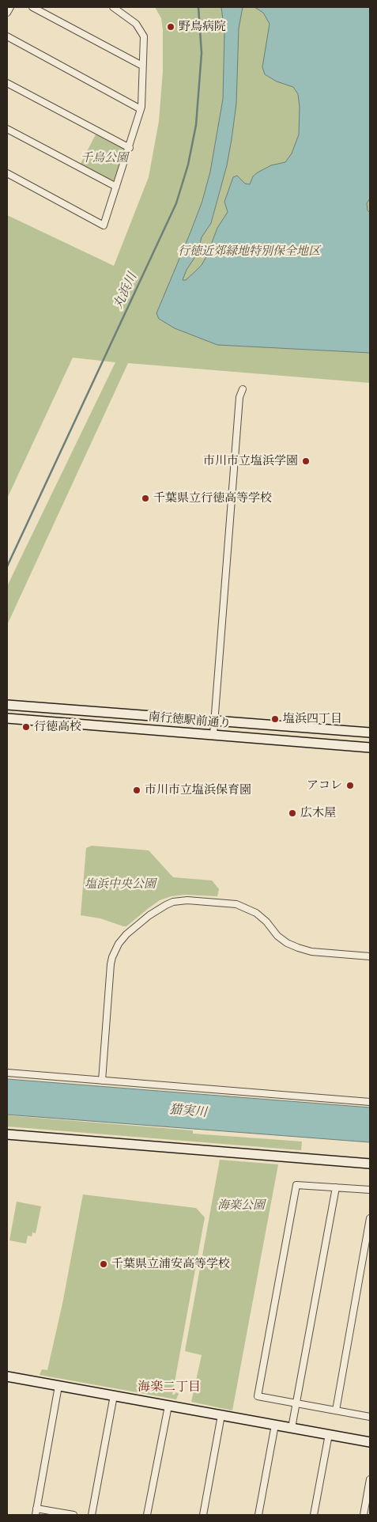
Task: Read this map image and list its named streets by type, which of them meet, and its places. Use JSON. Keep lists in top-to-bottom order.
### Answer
{
  "streets": {
    "street": ["南行徳駅前通り"]
  },
  "districts": ["海楽二丁目"],
  "water": ["丸浜川", "猫実川"],
  "parks": [
    "千鳥公園",
    "行徳近郊緑地特別保全地区",
    "塩浜中央公園",
    "海楽公園"
  ],
  "places": [
    "野鳥病院",
    "市川市立塩浜学園",
    "千葉県立行徳高等学校",
    "塩浜四丁目",
    "行徳高校",
    "アコレ",
    "市川市立塩浜保育園",
    "広木屋",
    "千葉県立浦安高等学校"
  ]
}
